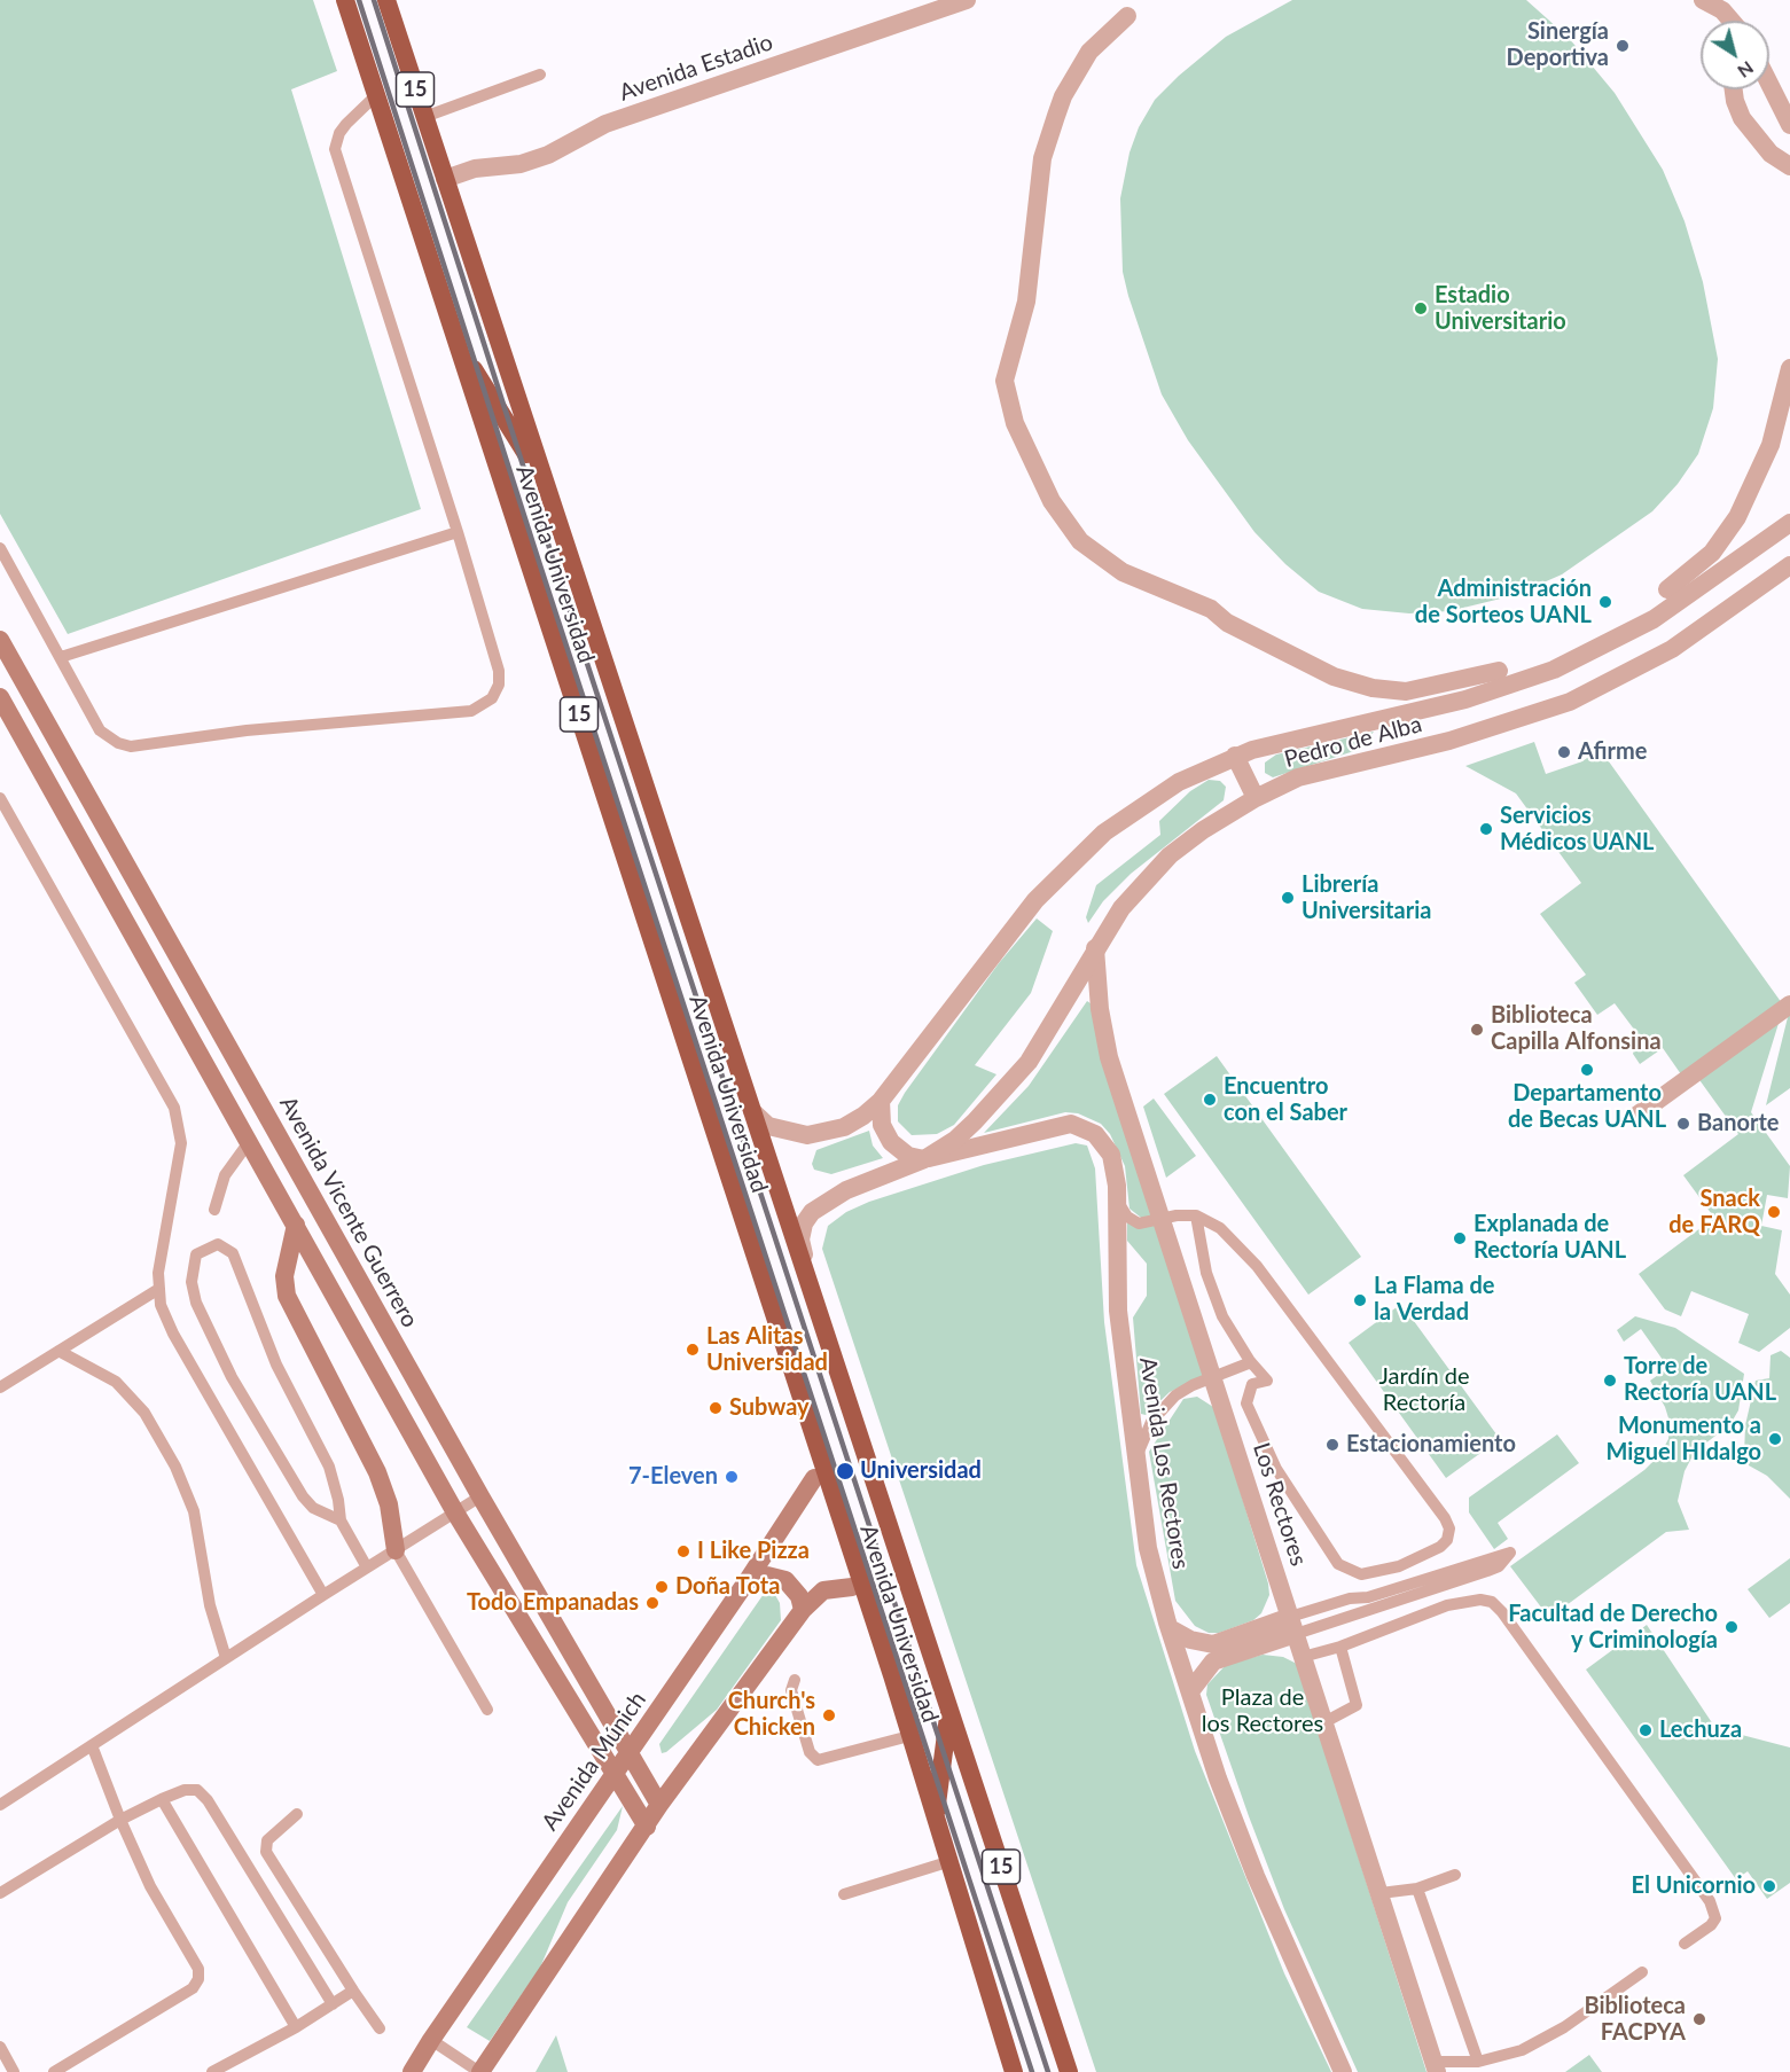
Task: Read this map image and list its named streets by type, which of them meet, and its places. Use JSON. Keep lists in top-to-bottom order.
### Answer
{
  "streets": {
    "highway": ["15", "Avenida Universidad"],
    "main road": ["Avenida Vicente Guerrero", "Avenida Múnich"],
    "street": [
      "Avenida Estadio",
      "Pedro de Alba",
      "Avenida Los Rectores",
      "Los Rectores"
    ]
  },
  "crossings": [
    ["Avenida Estadio", "15"],
    ["Avenida Estadio", "Avenida Universidad"],
    ["15", "Avenida Universidad"],
    ["Avenida Universidad", "Pedro de Alba"],
    ["Pedro de Alba", "Avenida Los Rectores"],
    ["Pedro de Alba", "Los Rectores"],
    ["Avenida Vicente Guerrero", "Avenida Múnich"]
  ],
  "parks": ["Jardín de Rectoría", "Plaza de los Rectores"],
  "places": [
    "Sinergía Deportiva",
    "Estadio Universitario",
    "Administración de Sorteos UANL",
    "Afirme",
    "Servicios Médicos UANL",
    "Librería Universitaria",
    "Biblioteca Capilla Alfonsina",
    "Departamento de Becas UANL",
    "Encuentro con el Saber",
    "Banorte",
    "Snack de FARQ",
    "Explanada de Rectoría UANL",
    "La Flama de la Verdad",
    "Las Alitas Universidad",
    "Torre de Rectoría UANL",
    "Subway",
    "Monumento a Miguel HIdalgo",
    "Estacionamiento",
    "Universidad",
    "7-Eleven",
    "I Like Pizza",
    "Doña Tota",
    "Todo Empanadas",
    "Facultad de Derecho y Criminología",
    "Church's Chicken",
    "Lechuza",
    "El Unicornio",
    "Biblioteca FACPYA"
  ],
  "north": "bottom right"
}
